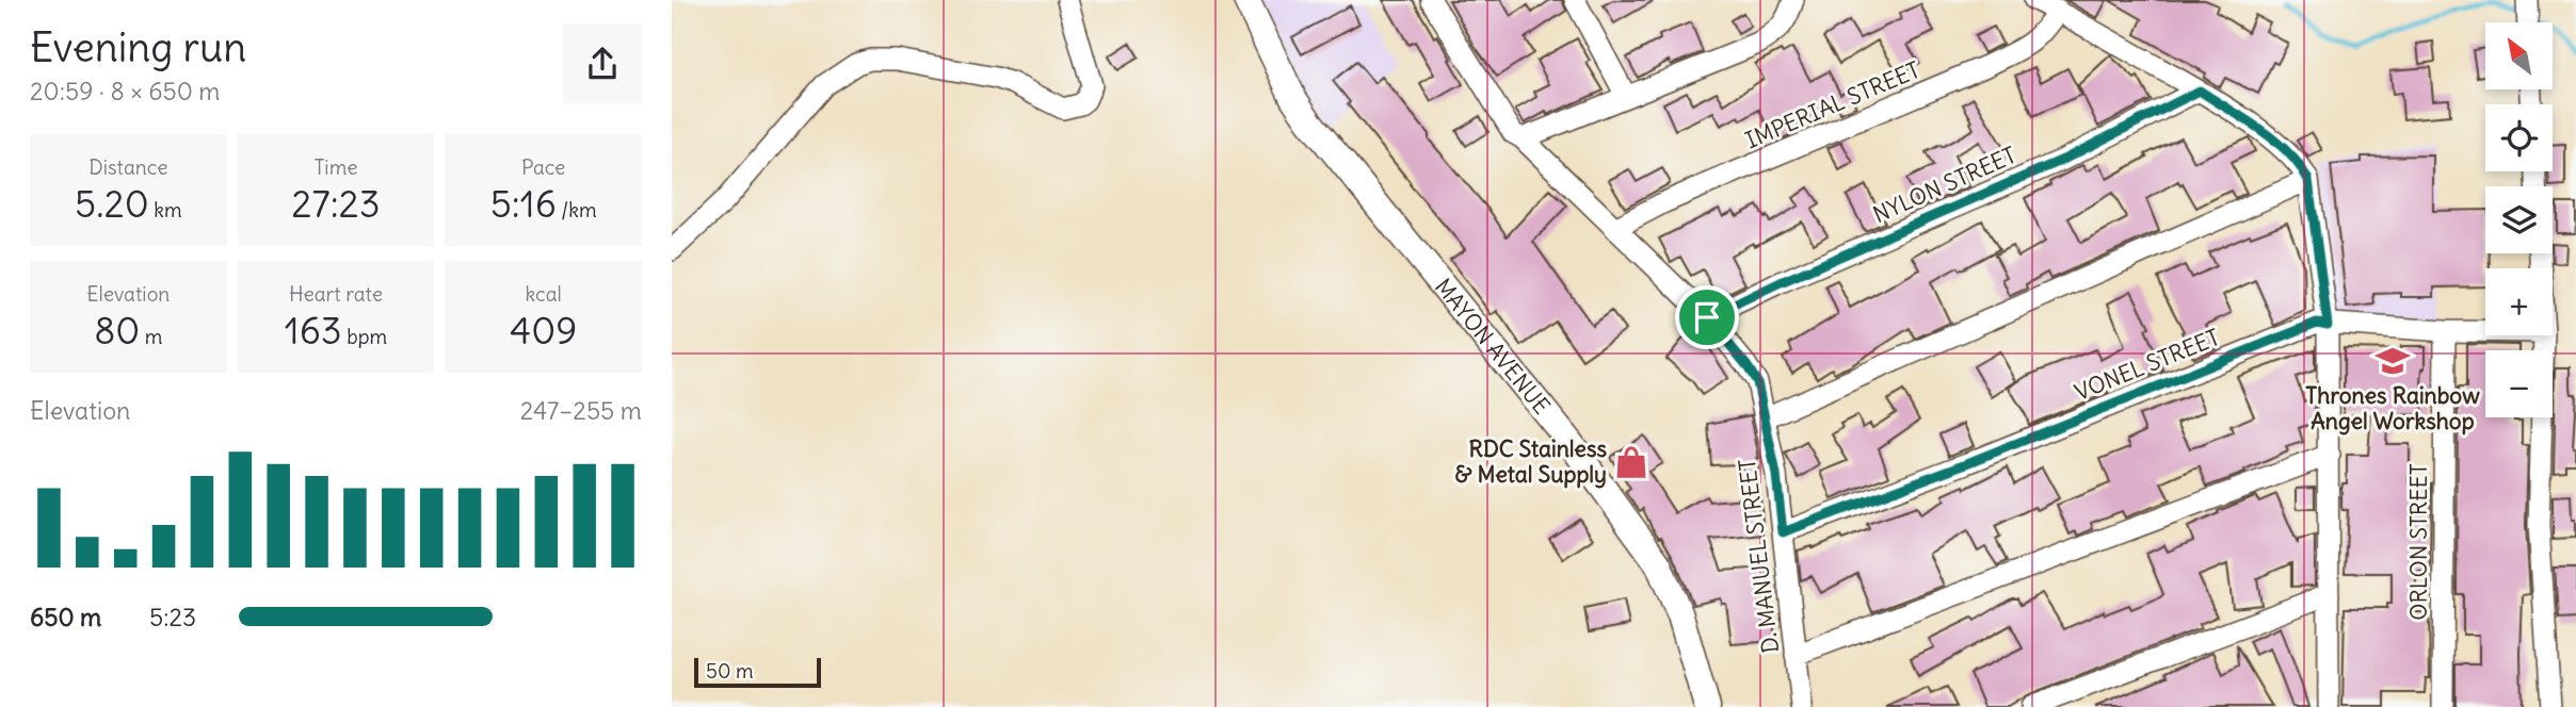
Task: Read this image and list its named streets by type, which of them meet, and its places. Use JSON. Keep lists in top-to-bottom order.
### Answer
{
  "streets": {
    "main road": ["MAYON AVENUE"],
    "street": [
      "IMPERIAL STREET",
      "NYLON STREET",
      "VONEL STREET",
      "ORLON STREET",
      "D. MANUEL STREET"
    ]
  },
  "crossings": [
    ["IMPERIAL STREET", "D. MANUEL STREET"],
    ["NYLON STREET", "D. MANUEL STREET"],
    ["VONEL STREET", "ORLON STREET"],
    ["VONEL STREET", "D. MANUEL STREET"]
  ],
  "places": {
    "school or university": ["Thrones Rainbow Angel Workshop"],
    "shop": ["RDC Stainless & Metal Supply"]
  },
  "scale_bar": "50 m",
  "north": "top left",
  "page": {
    "heading": ["Evening run", "20:59 · 8 × 650 m"],
    "map_buttons": ["+", "−"],
    "stats": [
      ["Distance", "5.20 km"],
      ["Time", "27:23"],
      ["Pace", "5:16 /km"],
      ["Elevation", "80 m"],
      ["Heart rate", "163 bpm"],
      ["kcal", "409"]
    ],
    "chart": ["Elevation", "247–255 m"],
    "list": [
      {
        "name": "650 m",
        "note": "5:23"
      }
    ],
    "scale": "50 m"
  }
}
